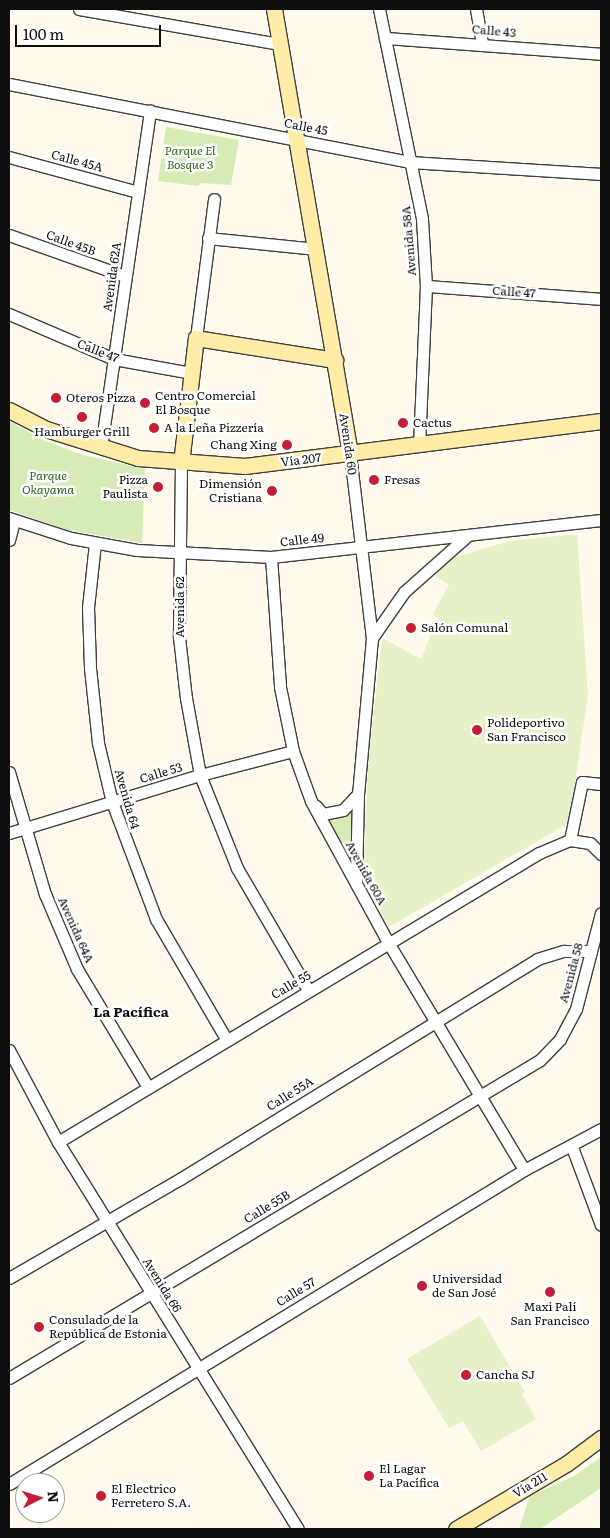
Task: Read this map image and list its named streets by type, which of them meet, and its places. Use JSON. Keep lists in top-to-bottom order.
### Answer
{
  "streets": {
    "main road": [
      "Avenida 60",
      "Vía 207",
      "Avenida 62",
      "Vía 211"
    ],
    "street": [
      "Calle 43",
      "Calle 45",
      "Calle 45A",
      "Avenida 58A",
      "Calle 45B",
      "Avenida 62A",
      "Calle 47",
      "Calle 49",
      "Calle 53",
      "Avenida 64",
      "Avenida 60A",
      "Avenida 64A",
      "Avenida 58",
      "Calle 55",
      "Calle 55A",
      "Calle 55B",
      "Avenida 66",
      "Calle 57"
    ]
  },
  "crossings": [
    ["Calle 43", "Avenida 58A"],
    ["Calle 45", "Avenida 58A"],
    ["Calle 45", "Avenida 62A"],
    ["Calle 45", "Avenida 60"],
    ["Calle 45A", "Avenida 62A"],
    ["Avenida 58A", "Calle 47"],
    ["Avenida 58A", "Vía 207"],
    ["Calle 45B", "Avenida 62A"],
    ["Avenida 62A", "Calle 47"],
    ["Avenida 62A", "Vía 207"],
    ["Calle 47", "Avenida 62"],
    ["Avenida 60", "Vía 207"],
    ["Avenida 60", "Calle 49"],
    ["Avenida 60", "Avenida 60A"],
    ["Vía 207", "Avenida 62"],
    ["Calle 49", "Avenida 62"],
    ["Calle 49", "Avenida 64"],
    ["Calle 49", "Avenida 60A"],
    ["Avenida 62", "Calle 53"],
    ["Avenida 62", "Calle 55"],
    ["Calle 53", "Avenida 64"],
    ["Calle 53", "Avenida 60A"],
    ["Calle 53", "Avenida 64A"],
    ["Avenida 64", "Calle 55"],
    ["Avenida 60A", "Calle 55"],
    ["Avenida 60A", "Calle 55A"],
    ["Avenida 60A", "Calle 55B"],
    ["Avenida 60A", "Calle 57"],
    ["Avenida 64A", "Calle 55"],
    ["Avenida 58", "Calle 55A"],
    ["Avenida 58", "Calle 55B"],
    ["Calle 55", "Avenida 66"],
    ["Calle 55A", "Avenida 66"],
    ["Calle 55B", "Avenida 66"],
    ["Avenida 66", "Calle 57"]
  ],
  "districts": ["La Pacífica"],
  "parks": ["Parque El Bosque 3", "Parque Okayama"],
  "places": [
    "Oteros Pizza",
    "Centro Comercial El Bosque",
    "Hamburger Grill",
    "Cactus",
    "A la Leña Pizzería",
    "Chang Xing",
    "Fresas",
    "Pizza Paulista",
    "Dimensión Cristiana",
    "Salón Comunal",
    "Polideportivo San Francisco",
    "Universidad de San José",
    "Maxi Palí San Francisco",
    "Consulado de la República de Estonia",
    "Cancha SJ",
    "El Lagar La Pacífica",
    "El Electrico Ferretero S.A."
  ],
  "scale_bar": "100 m",
  "north": "right"
}
